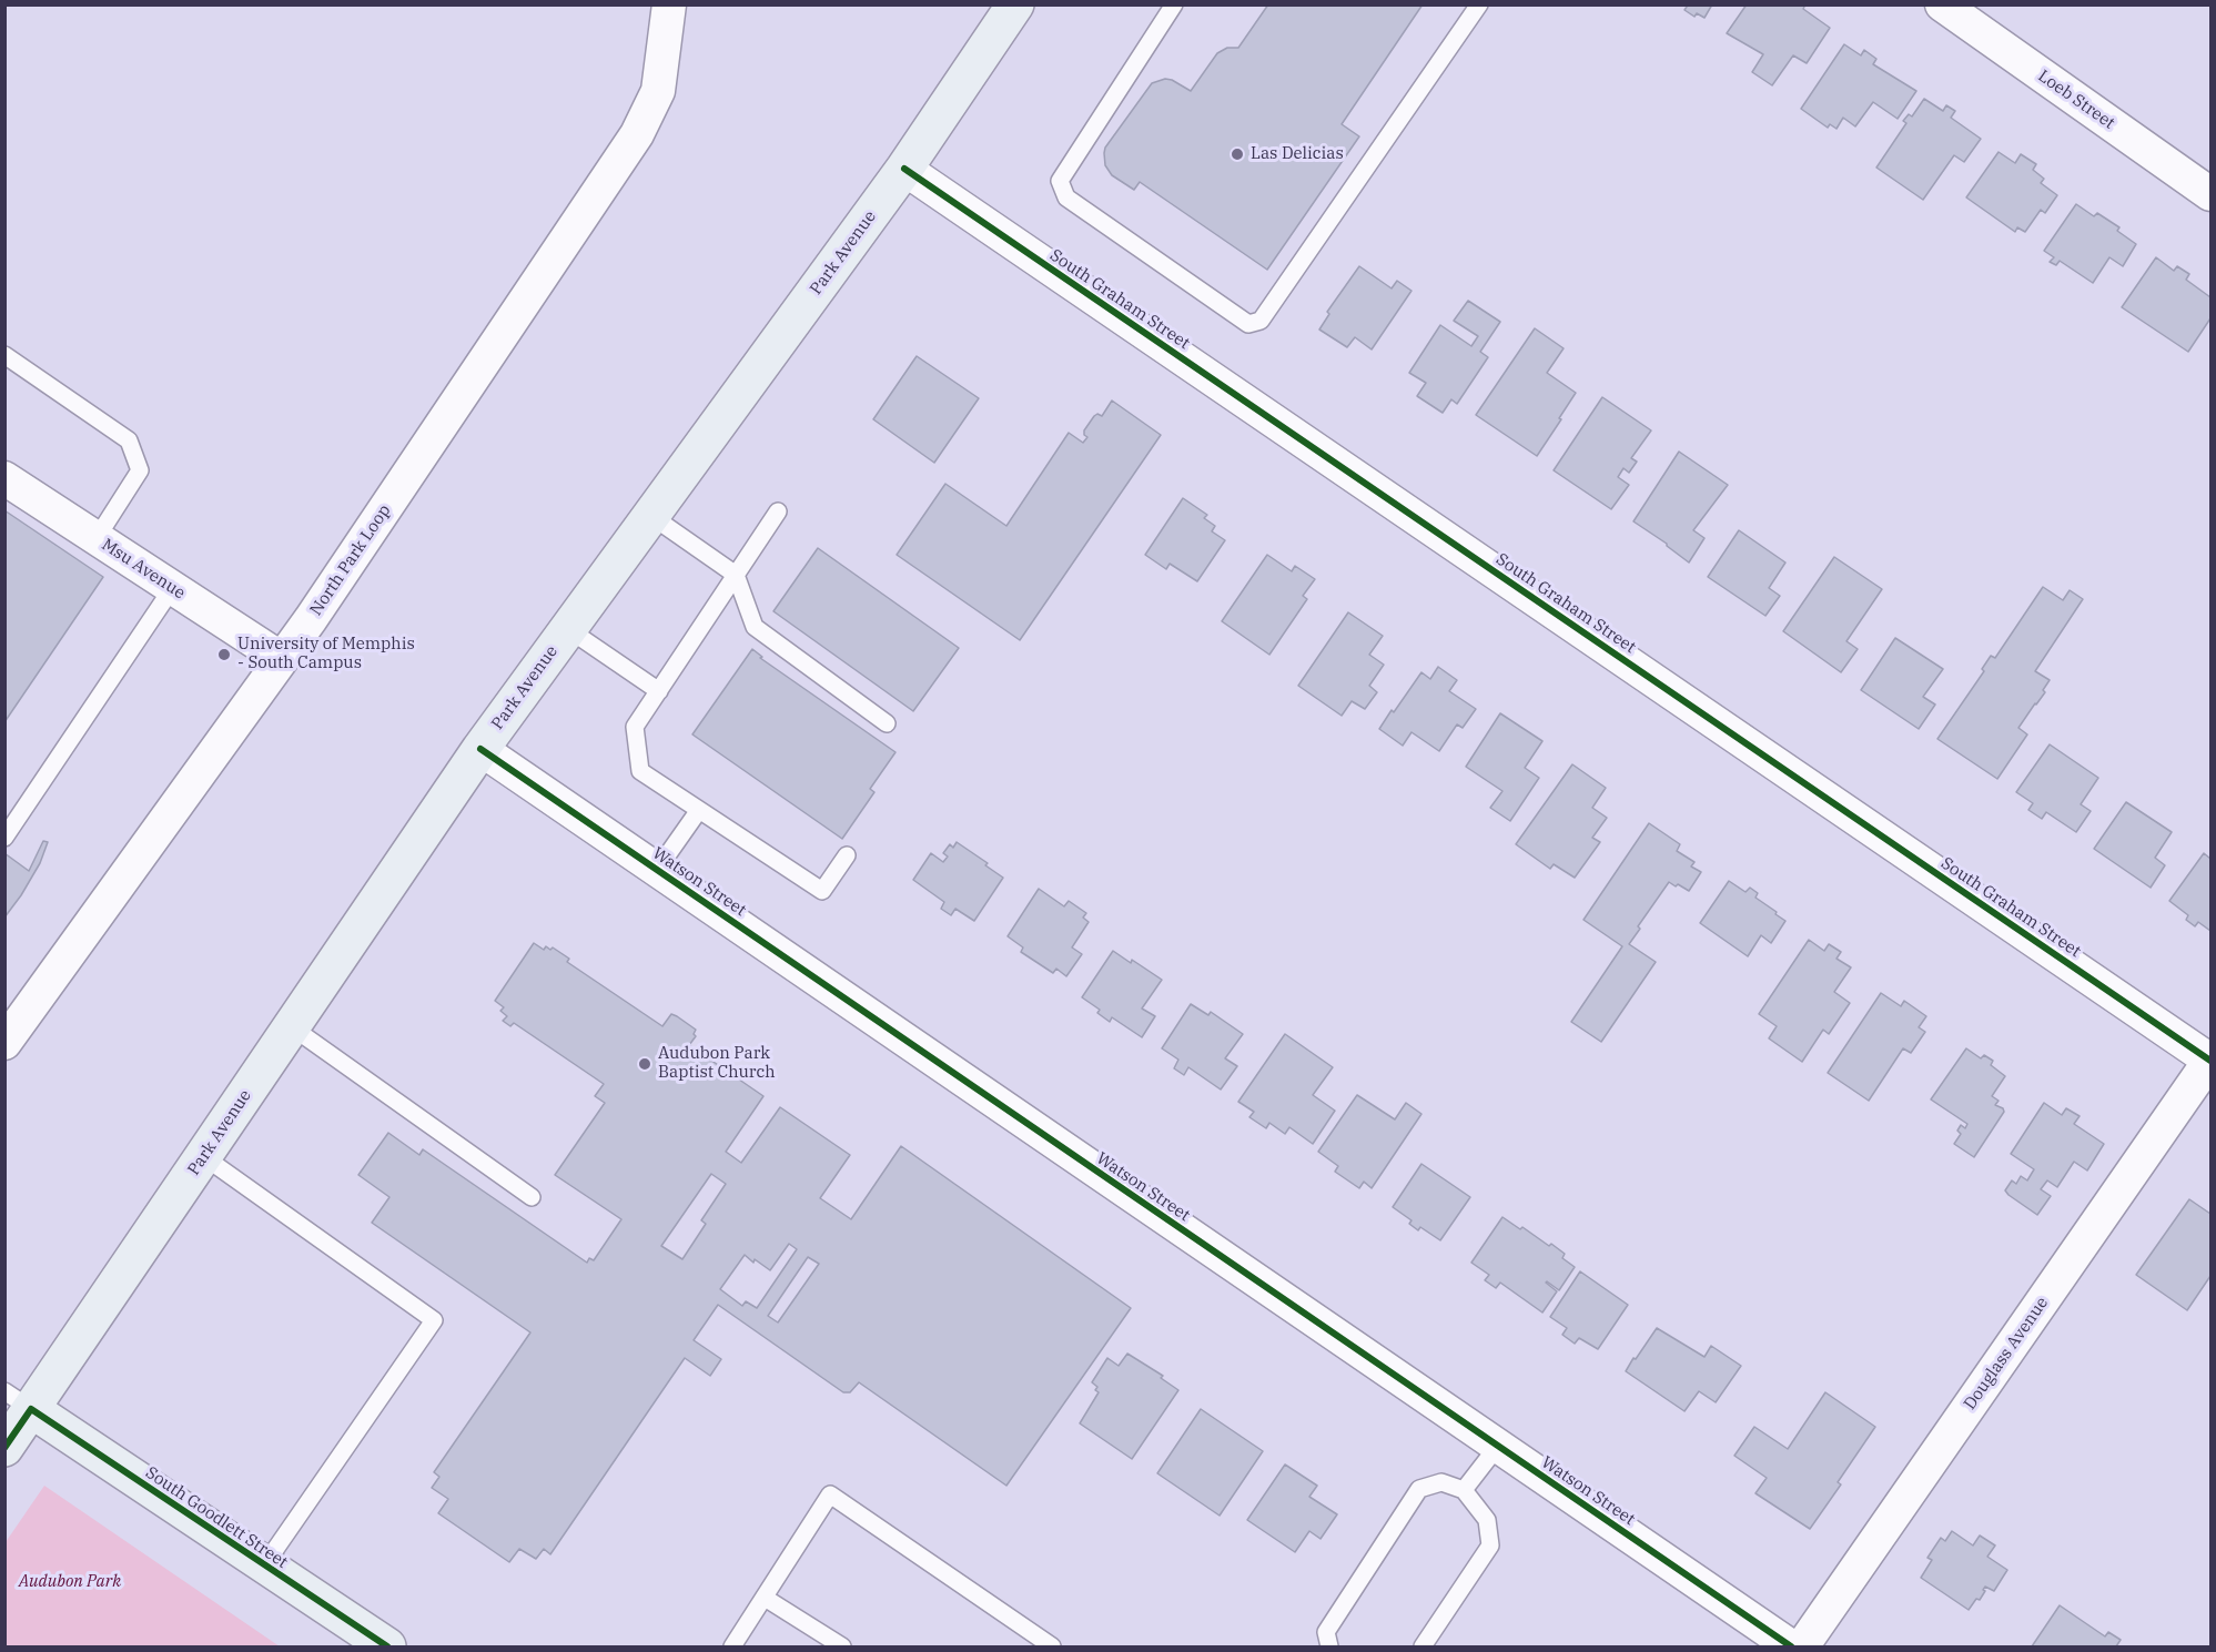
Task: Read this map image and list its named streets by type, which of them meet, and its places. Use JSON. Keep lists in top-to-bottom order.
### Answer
{
  "streets": {
    "main road": ["Park Avenue", "South Goodlett Street"],
    "street": [
      "Loeb Street",
      "South Graham Street",
      "North Park Loop",
      "Msu Avenue",
      "Watson Street",
      "Douglass Avenue"
    ]
  },
  "crossings": [
    ["Park Avenue", "South Graham Street"],
    ["Park Avenue", "Watson Street"],
    ["Park Avenue", "South Goodlett Street"],
    ["South Graham Street", "Douglass Avenue"],
    ["North Park Loop", "Msu Avenue"]
  ],
  "parks": ["Audubon Park"],
  "places": ["Las Delicias", "University of Memphis - South Campus", "Audubon Park Baptist Church"]
}
